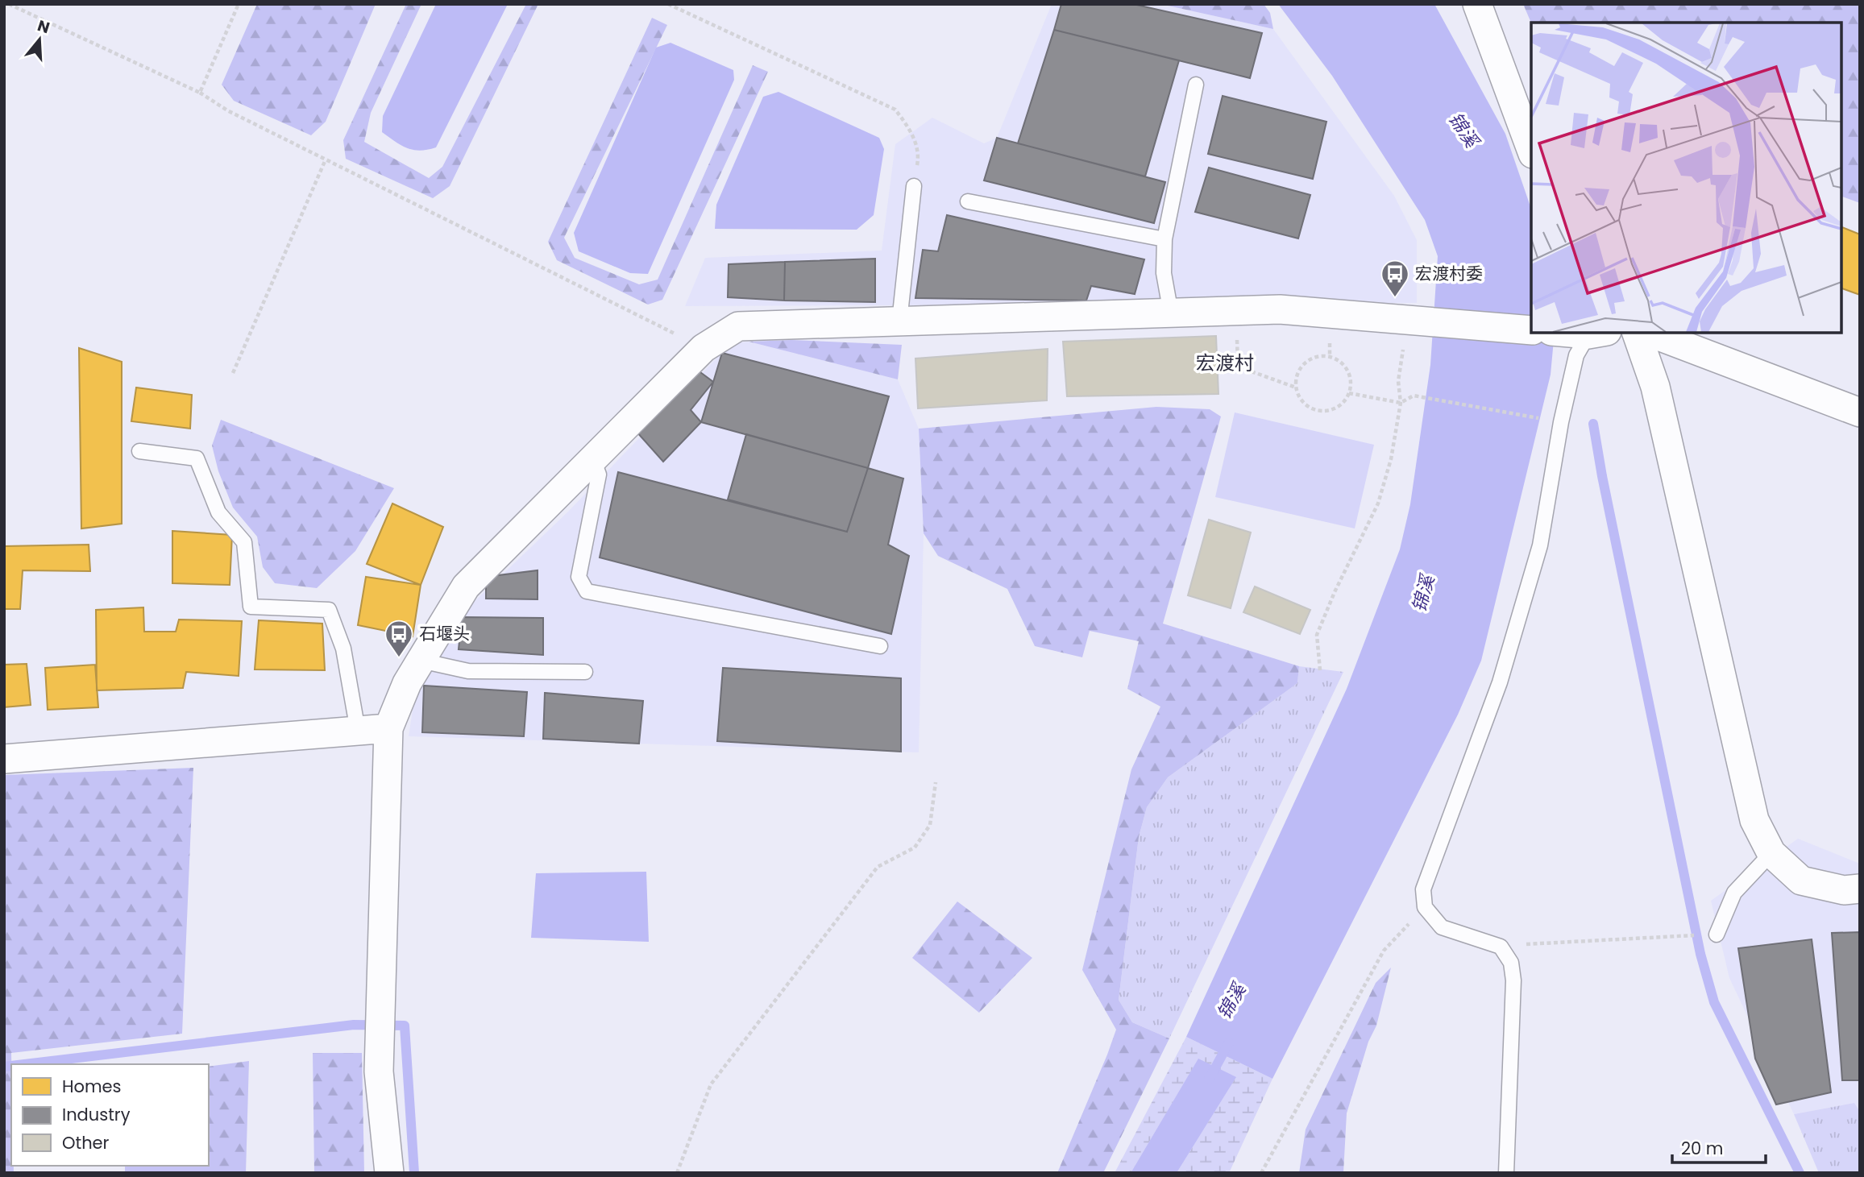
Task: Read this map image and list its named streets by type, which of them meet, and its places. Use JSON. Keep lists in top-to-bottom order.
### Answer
{
  "districts": ["宏渡村"],
  "water": ["锦溪"],
  "places": {
    "bus stop": ["宏渡村委", "石堰头"]
  },
  "legend": ["Homes", "Industry", "Other"],
  "scale_bar": "20 m",
  "north": "top"
}
